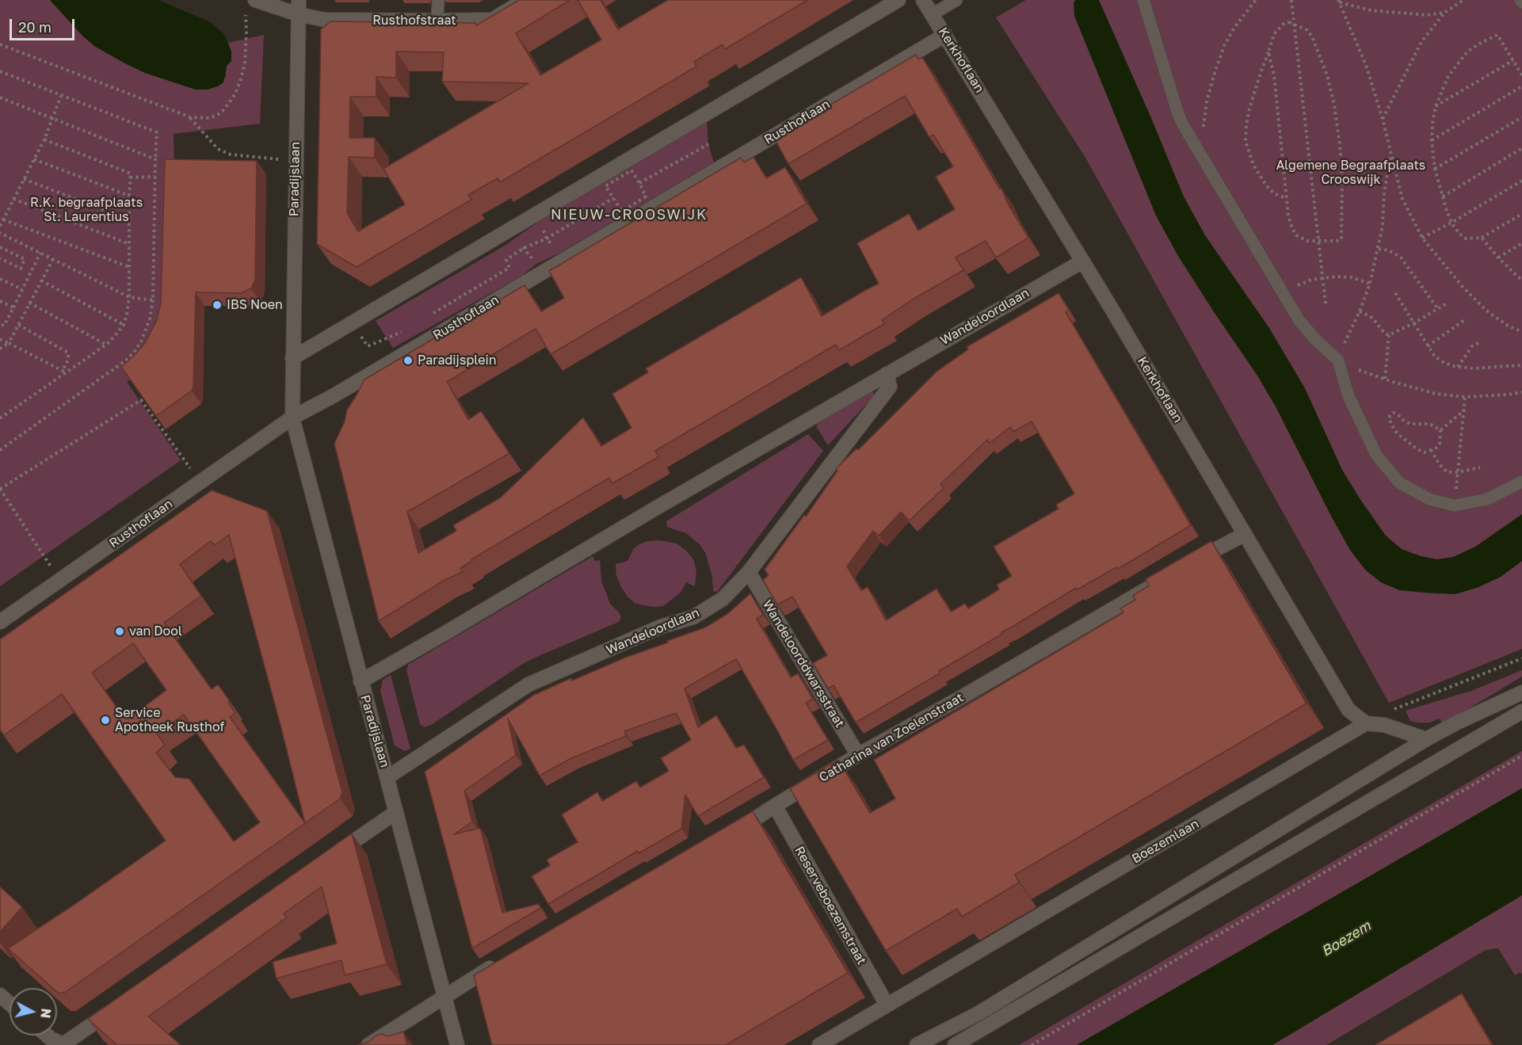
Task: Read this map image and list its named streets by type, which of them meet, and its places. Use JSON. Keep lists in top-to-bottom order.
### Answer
{
  "streets": {
    "street": [
      "Rusthofstraat",
      "Kerkhoflaan",
      "Rusthoflaan",
      "Paradijslaan",
      "Wandeloordlaan",
      "Wandeloorddwarsstraat",
      "Catharina van Zoelenstraat",
      "Boezemlaan",
      "Reserveboezemstraat"
    ]
  },
  "crossings": [
    ["Rusthofstraat", "Paradijslaan"],
    ["Kerkhoflaan", "Rusthoflaan"],
    ["Kerkhoflaan", "Wandeloordlaan"],
    ["Kerkhoflaan", "Boezemlaan"],
    ["Rusthoflaan", "Paradijslaan"],
    ["Paradijslaan", "Wandeloordlaan"],
    ["Wandeloordlaan", "Wandeloorddwarsstraat"],
    ["Wandeloorddwarsstraat", "Catharina van Zoelenstraat"],
    ["Catharina van Zoelenstraat", "Reserveboezemstraat"],
    ["Boezemlaan", "Reserveboezemstraat"]
  ],
  "districts": ["NIEUW-CROOSWIJK"],
  "water": ["Boezem"],
  "parks": ["Algemene Begraafplaats Crooswijk", "R.K. begraafplaats St. Laurentius"],
  "places": [
    "IBS Noen",
    "Paradijsplein",
    "van Dool",
    "Service Apotheek Rusthof"
  ],
  "scale_bar": "20 m",
  "north": "right"
}
